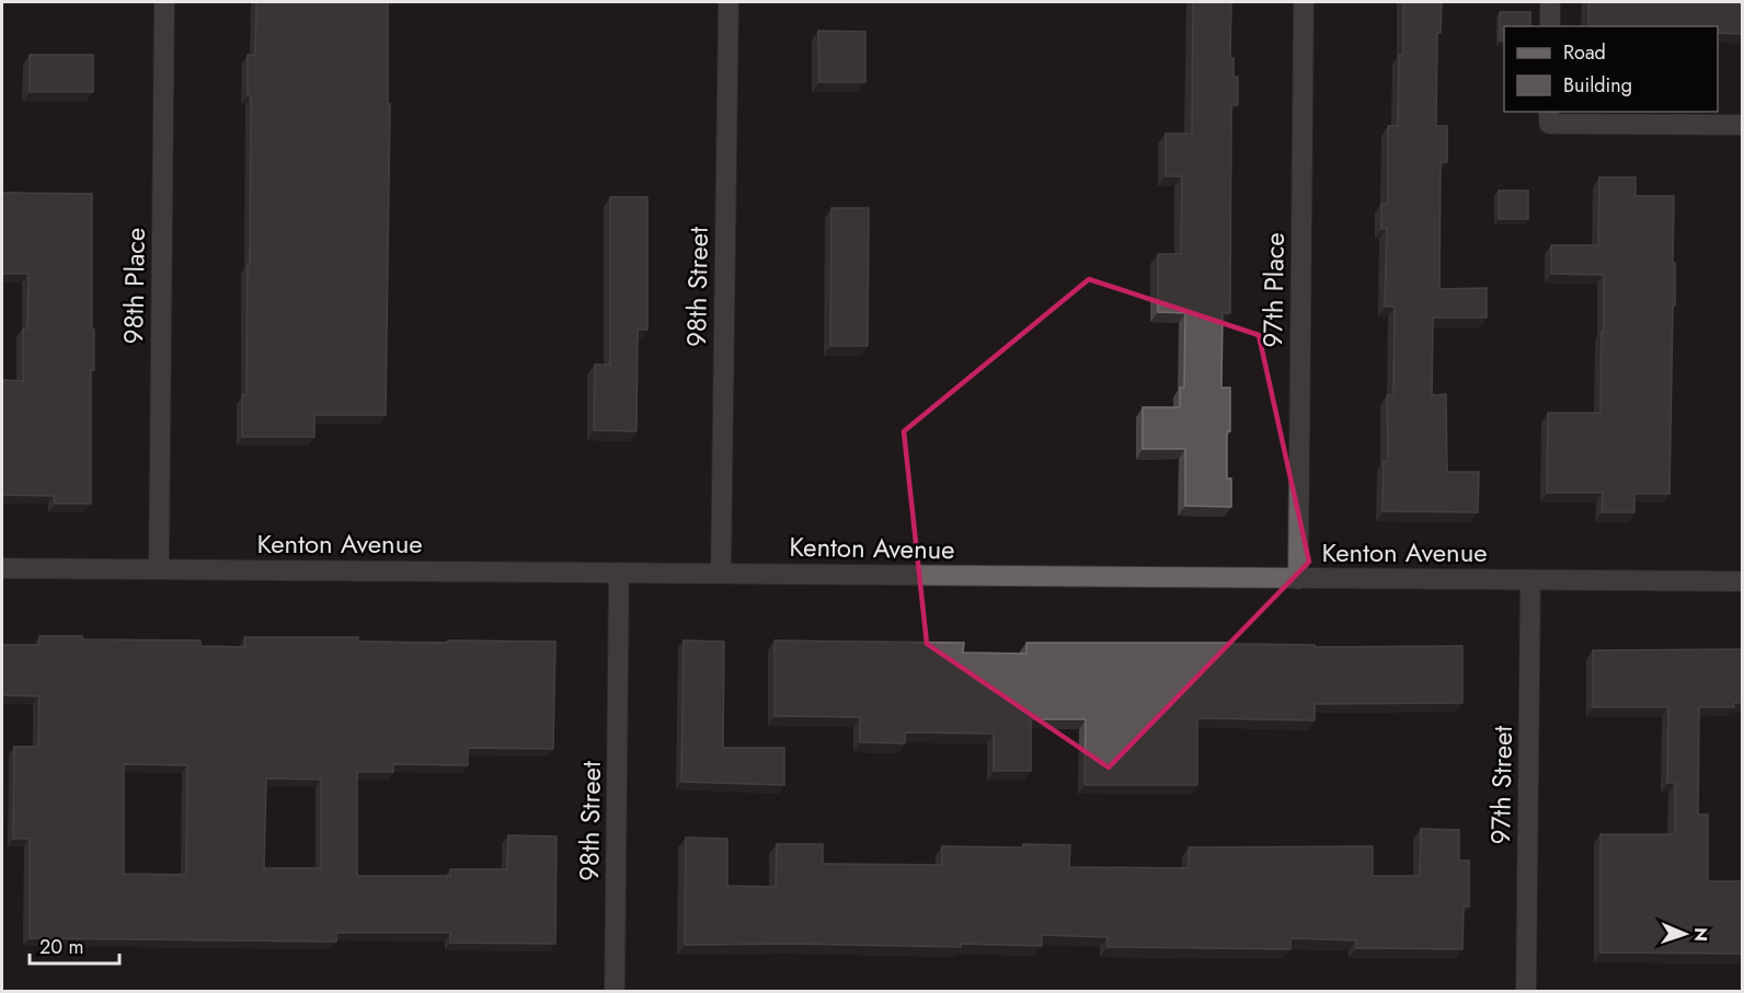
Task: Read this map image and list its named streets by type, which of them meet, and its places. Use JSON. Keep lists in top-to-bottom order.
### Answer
{
  "streets": {
    "street": [
      "98th Place",
      "98th Street",
      "97th Place",
      "Kenton Avenue",
      "97th Street"
    ]
  },
  "crossings": [
    ["98th Place", "Kenton Avenue"],
    ["98th Street", "Kenton Avenue"],
    ["97th Place", "Kenton Avenue"],
    ["Kenton Avenue", "97th Street"]
  ],
  "legend": ["Road", "Building"],
  "scale_bar": "20 m",
  "north": "right"
}
